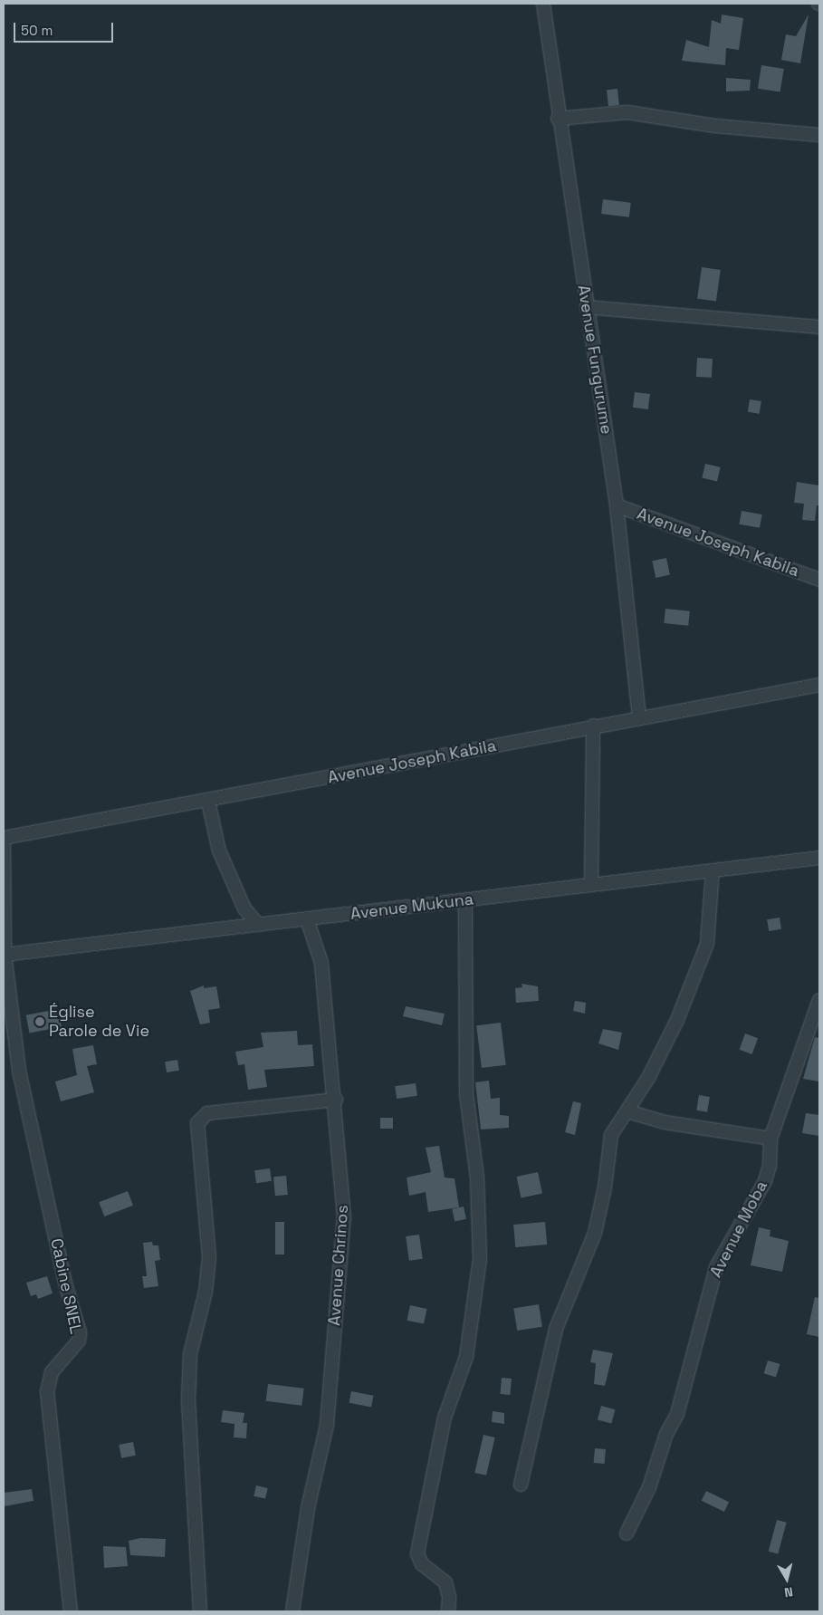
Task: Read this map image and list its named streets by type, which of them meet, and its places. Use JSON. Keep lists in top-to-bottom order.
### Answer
{
  "streets": {
    "street": [
      "Avenue Fungurume",
      "Avenue Joseph Kabila",
      "Avenue Mukuna",
      "Avenue Moba",
      "Avenue Chrinos",
      "Cabine SNEL"
    ]
  },
  "crossings": [
    ["Avenue Fungurume", "Avenue Joseph Kabila"],
    ["Avenue Joseph Kabila", "Cabine SNEL"],
    ["Avenue Mukuna", "Avenue Chrinos"],
    ["Avenue Mukuna", "Cabine SNEL"]
  ],
  "places": ["Église Parole de Vie"],
  "scale_bar": "50 m",
  "north": "bottom"
}
